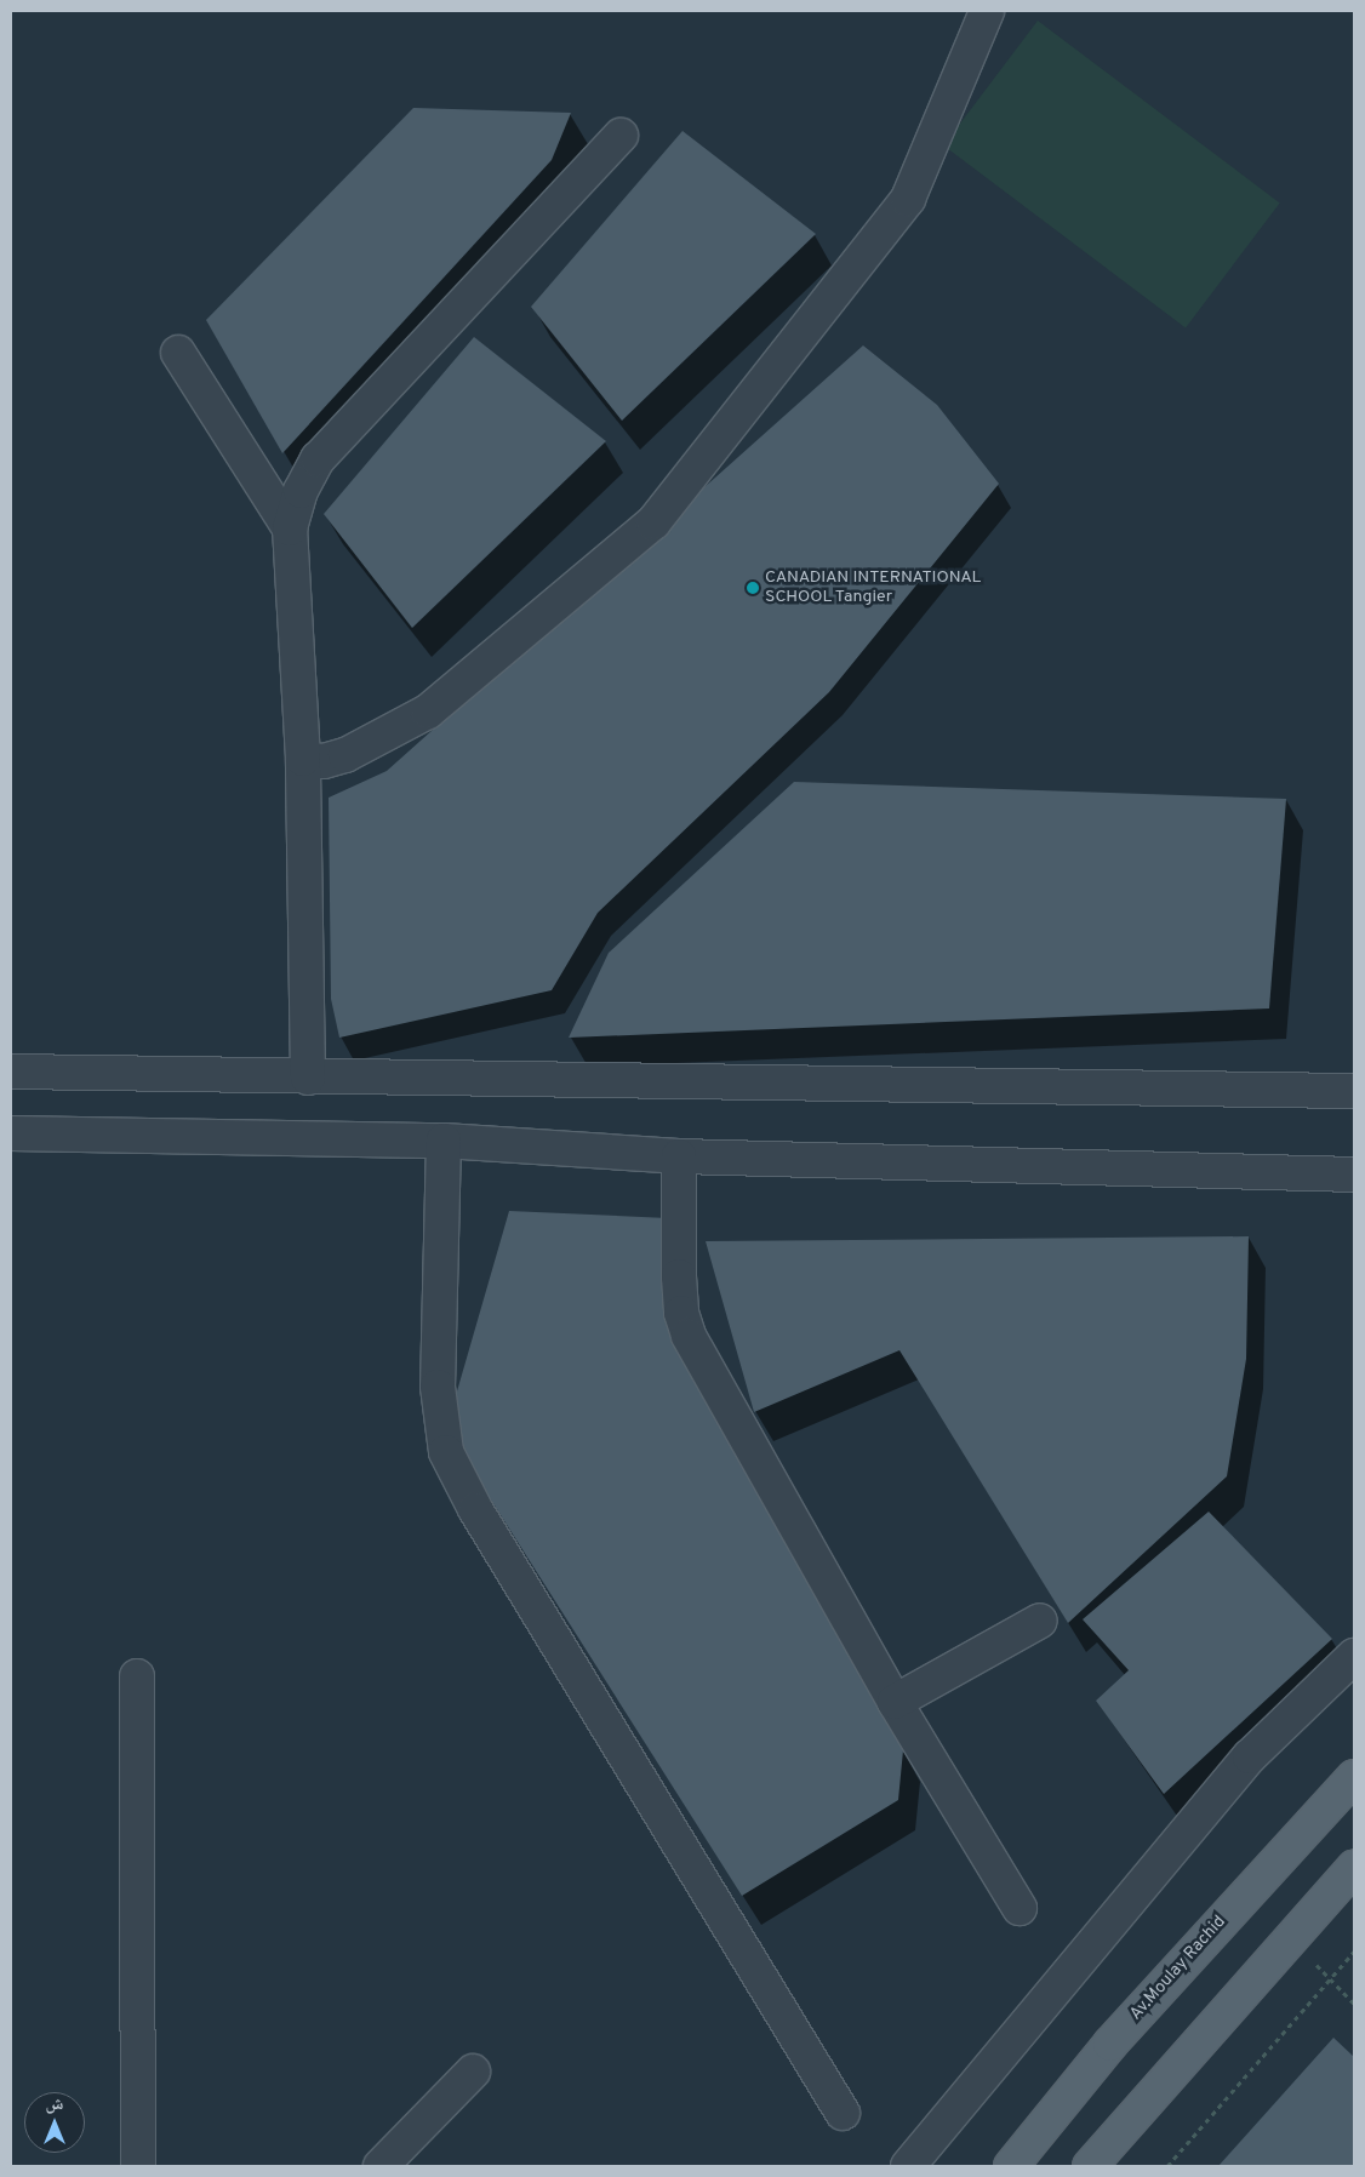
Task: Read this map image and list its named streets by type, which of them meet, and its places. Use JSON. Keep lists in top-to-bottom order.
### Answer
{
  "streets": {
    "main road": ["Av.Moulay Rachid"]
  },
  "places": ["CANADIAN INTERNATIONAL SCHOOL Tangier"],
  "north": "top"
}
